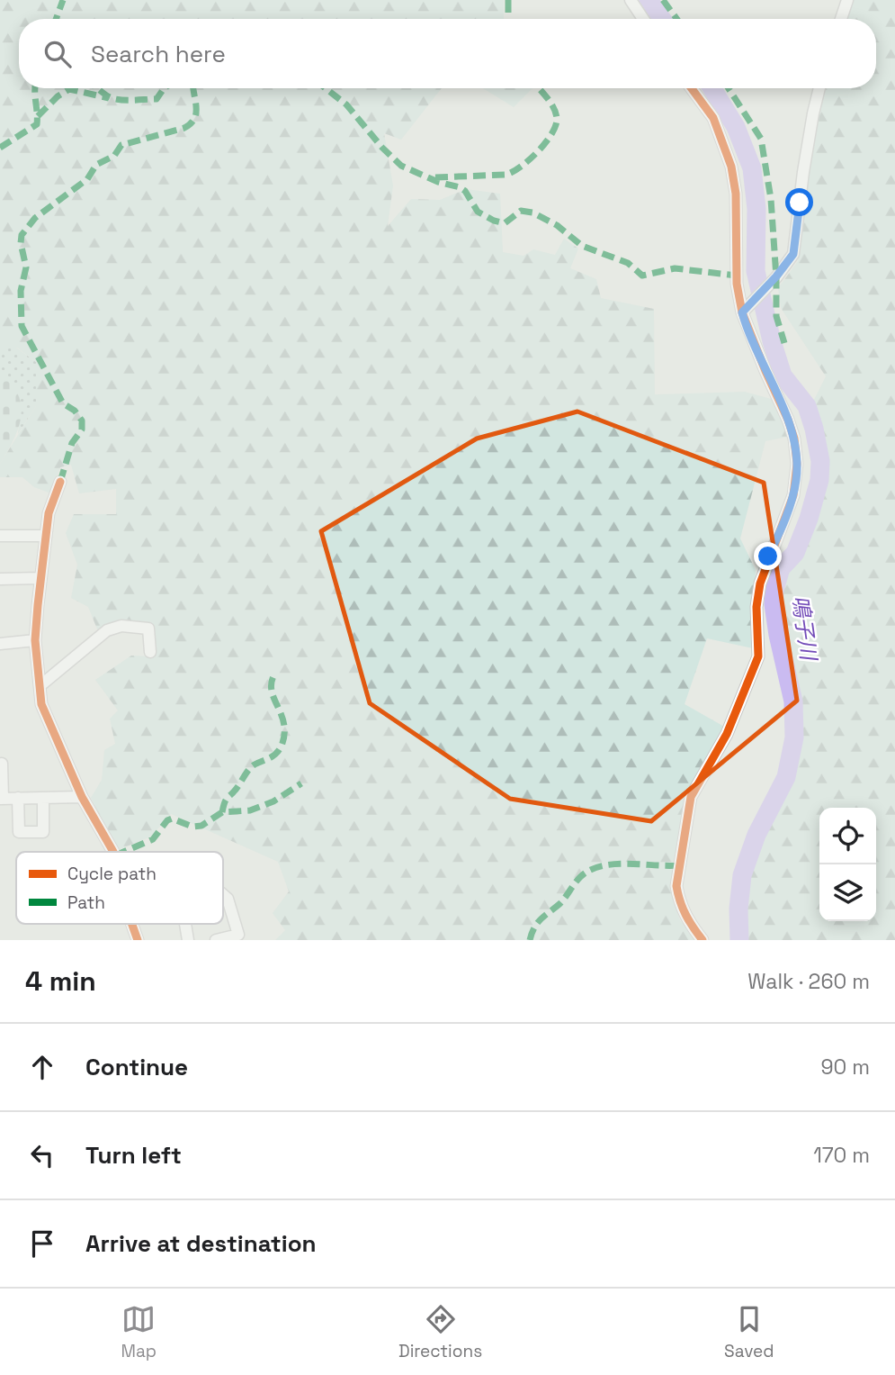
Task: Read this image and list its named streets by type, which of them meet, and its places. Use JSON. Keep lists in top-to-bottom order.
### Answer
{
  "water": ["鳴子川"],
  "legend": ["Cycle path", "Path"],
  "page": {
    "search": "Search here",
    "heading": ["4 min", "Walk · 260 m"],
    "list": [
      ["Continue", "90 m"],
      ["Turn left", "170 m"],
      "Arrive at destination"
    ],
    "nav": ["Map", "Directions", "Saved"]
  }
}
